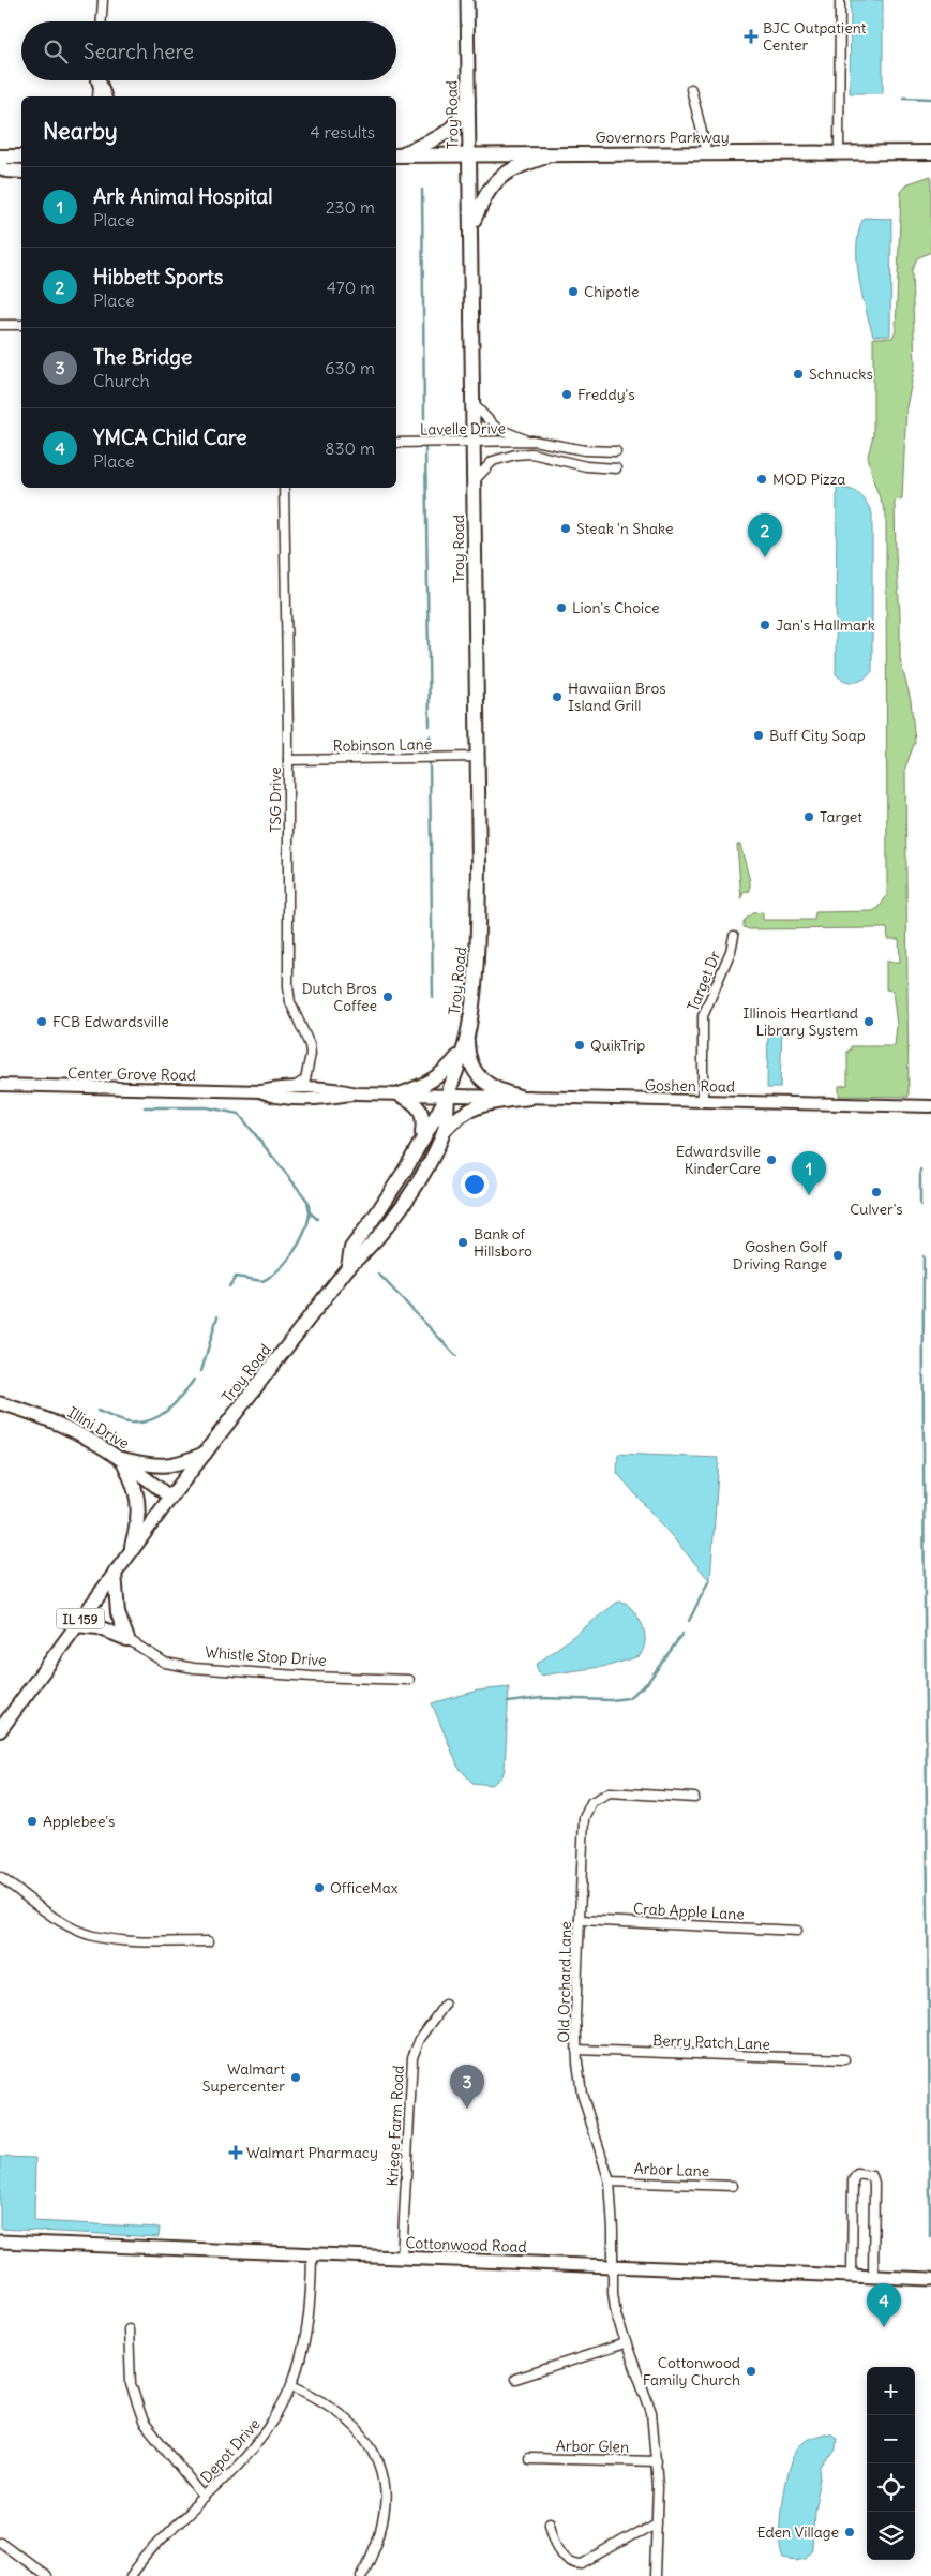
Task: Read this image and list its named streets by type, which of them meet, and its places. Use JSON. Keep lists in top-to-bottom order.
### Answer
{
  "streets": {
    "main road": [
      "Troy Road",
      "Governors Parkway",
      "Illini Drive",
      "IL 159",
      "Whistle Stop Drive",
      "Cottonwood Road"
    ],
    "street": [
      "Lavelle Drive",
      "Robinson Lane",
      "TSG Drive",
      "Target Dr",
      "Center Grove Road",
      "Goshen Road",
      "Crab Apple Lane",
      "Old Orchard Lane",
      "Berry Patch Lane",
      "Kriege Farm Road",
      "Arbor Lane",
      "Arbor Glen",
      "Depot Drive"
    ]
  },
  "crossings": [
    ["Troy Road", "Governors Parkway"],
    ["Troy Road", "Lavelle Drive"],
    ["Troy Road", "Robinson Lane"],
    ["Troy Road", "Center Grove Road"],
    ["Troy Road", "Goshen Road"],
    ["Troy Road", "Illini Drive"],
    ["Troy Road", "IL 159"],
    ["Robinson Lane", "TSG Drive"],
    ["TSG Drive", "Center Grove Road"],
    ["Target Dr", "Goshen Road"],
    ["Center Grove Road", "Goshen Road"],
    ["Illini Drive", "IL 159"],
    ["IL 159", "Whistle Stop Drive"],
    ["Crab Apple Lane", "Old Orchard Lane"],
    ["Old Orchard Lane", "Berry Patch Lane"],
    ["Old Orchard Lane", "Arbor Lane"],
    ["Old Orchard Lane", "Cottonwood Road"],
    ["Old Orchard Lane", "Arbor Glen"],
    ["Kriege Farm Road", "Cottonwood Road"],
    ["Cottonwood Road", "Depot Drive"]
  ],
  "places": {
    "health": ["BJC Outpatient Center", "Walmart Pharmacy"],
    "other": [
      "Chipotle",
      "Schnucks",
      "Freddy's",
      "MOD Pizza",
      "Steak 'n Shake",
      "Lion's Choice",
      "Jan's Hallmark",
      "Hawaiian Bros Island Grill",
      "Buff City Soap",
      "Target",
      "Dutch Bros Coffee",
      "FCB Edwardsville",
      "Illinois Heartland Library System",
      "QuikTrip",
      "Edwardsville KinderCare",
      "Culver's",
      "Bank of Hillsboro",
      "Goshen Golf Driving Range",
      "Applebee's",
      "OfficeMax",
      "Walmart Supercenter",
      "Cottonwood Family Church",
      "Eden Village"
    ]
  },
  "page": {
    "search": "Search here",
    "heading": ["Nearby", "4 results"],
    "list": [
      {
        "mark": "1",
        "name": "Ark Animal Hospital",
        "note": "Place",
        "value": "230 m"
      },
      {
        "mark": "2",
        "name": "Hibbett Sports",
        "note": "Place",
        "value": "470 m"
      },
      {
        "mark": "3",
        "name": "The Bridge",
        "note": "Church",
        "value": "630 m"
      },
      {
        "mark": "4",
        "name": "YMCA Child Care",
        "note": "Place",
        "value": "830 m"
      }
    ],
    "pins": [
      "2",
      "1",
      "3",
      "4"
    ],
    "map_buttons": ["+", "−"]
  }
}
